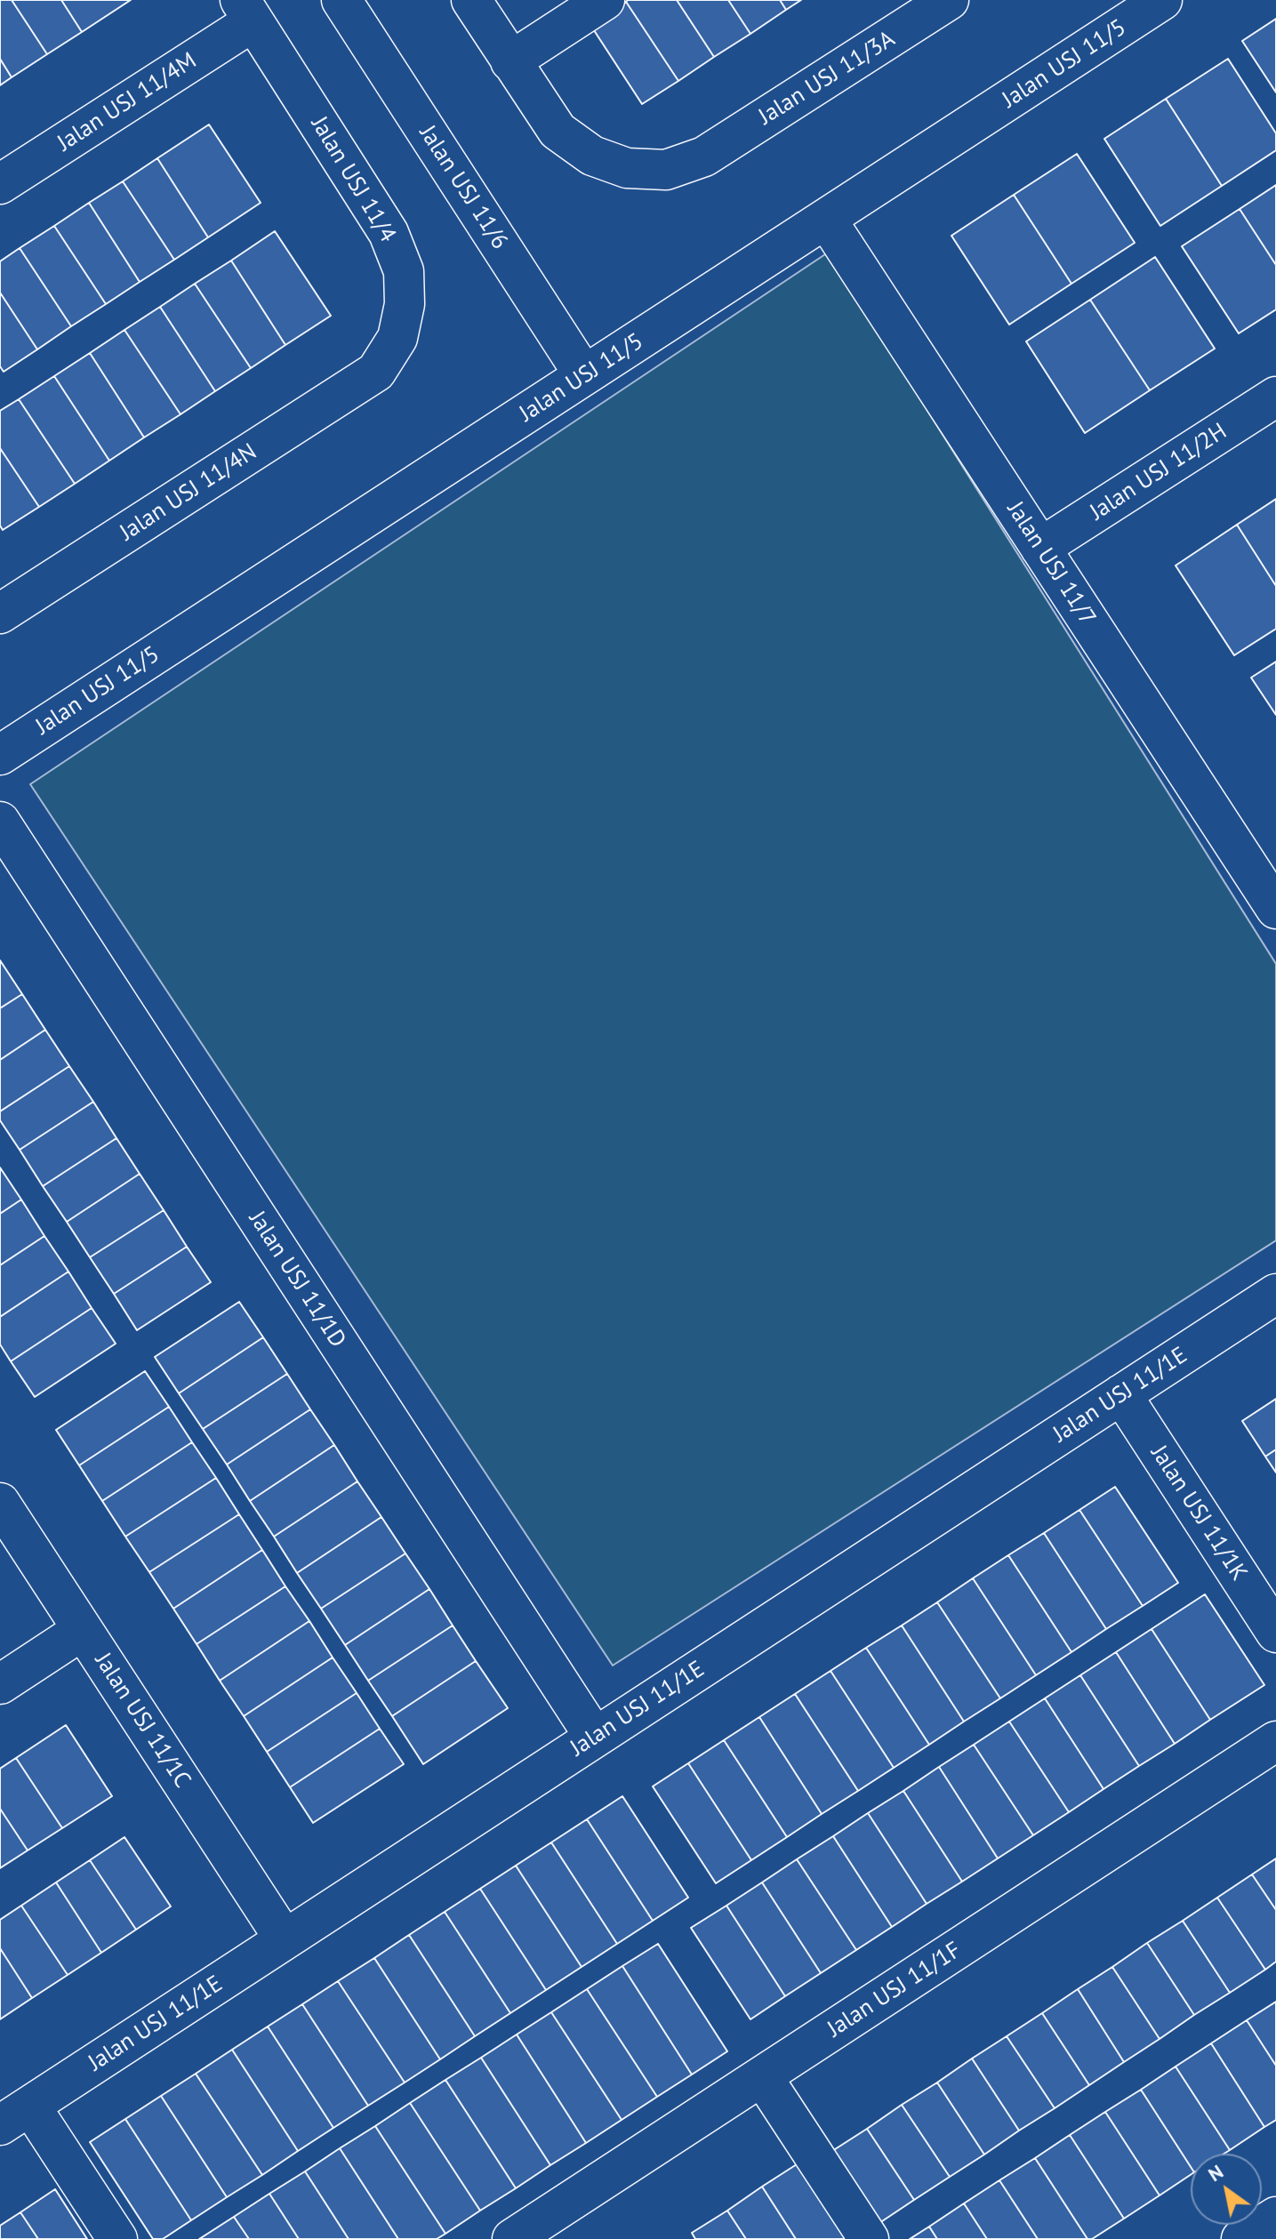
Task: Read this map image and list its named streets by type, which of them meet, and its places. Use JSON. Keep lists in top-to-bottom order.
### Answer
{
  "streets": {
    "street": [
      "Jalan USJ 11/5",
      "Jalan USJ 11/3A",
      "Jalan USJ 11/4M",
      "Jalan USJ 11/4",
      "Jalan USJ 11/6",
      "Jalan USJ 11/2H",
      "Jalan USJ 11/4N",
      "Jalan USJ 11/7",
      "Jalan USJ 11/1D",
      "Jalan USJ 11/1E",
      "Jalan USJ 11/1K",
      "Jalan USJ 11/1C",
      "Jalan USJ 11/1F"
    ]
  },
  "crossings": [
    ["Jalan USJ 11/5", "Jalan USJ 11/6"],
    ["Jalan USJ 11/5", "Jalan USJ 11/7"],
    ["Jalan USJ 11/4M", "Jalan USJ 11/4"],
    ["Jalan USJ 11/4", "Jalan USJ 11/4N"],
    ["Jalan USJ 11/2H", "Jalan USJ 11/7"],
    ["Jalan USJ 11/1D", "Jalan USJ 11/1E"],
    ["Jalan USJ 11/1E", "Jalan USJ 11/1K"],
    ["Jalan USJ 11/1E", "Jalan USJ 11/1C"]
  ],
  "north": "top left"
}
